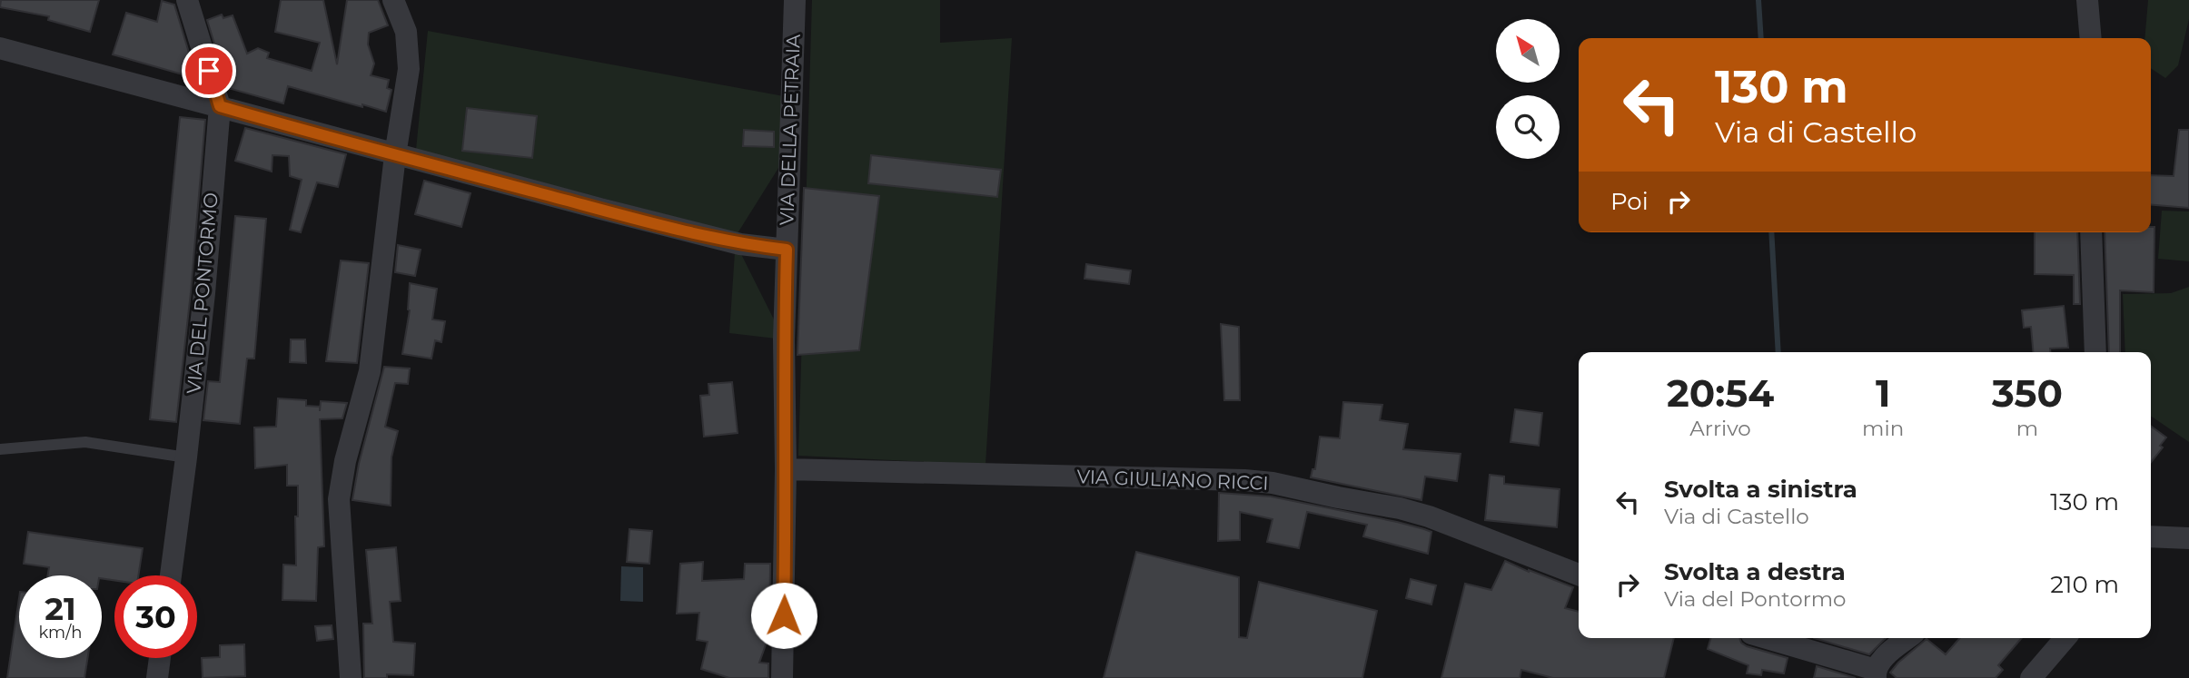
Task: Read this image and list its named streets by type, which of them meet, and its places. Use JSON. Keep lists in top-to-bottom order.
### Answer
{
  "streets": {
    "street": ["VIA DELLA PETRAIA", "VIA DEL PONTORMO", "VIA GIULIANO RICCI"]
  },
  "crossings": [
    ["VIA DELLA PETRAIA", "VIA GIULIANO RICCI"]
  ],
  "north": "top left",
  "page": {
    "turn": ["130 m", "Via di Castello"],
    "then": "Poi",
    "eta": [
      "20:54",
      "Arrivo",
      "1",
      "min",
      "350",
      "m"
    ],
    "list": [
      {
        "name": "Svolta a sinistra",
        "note": "Via di Castello",
        "value": "130 m"
      },
      {
        "name": "Svolta a destra",
        "note": "Via del Pontormo",
        "value": "210 m"
      }
    ],
    "speed": "21 km/h",
    "limit": "30"
  }
}
